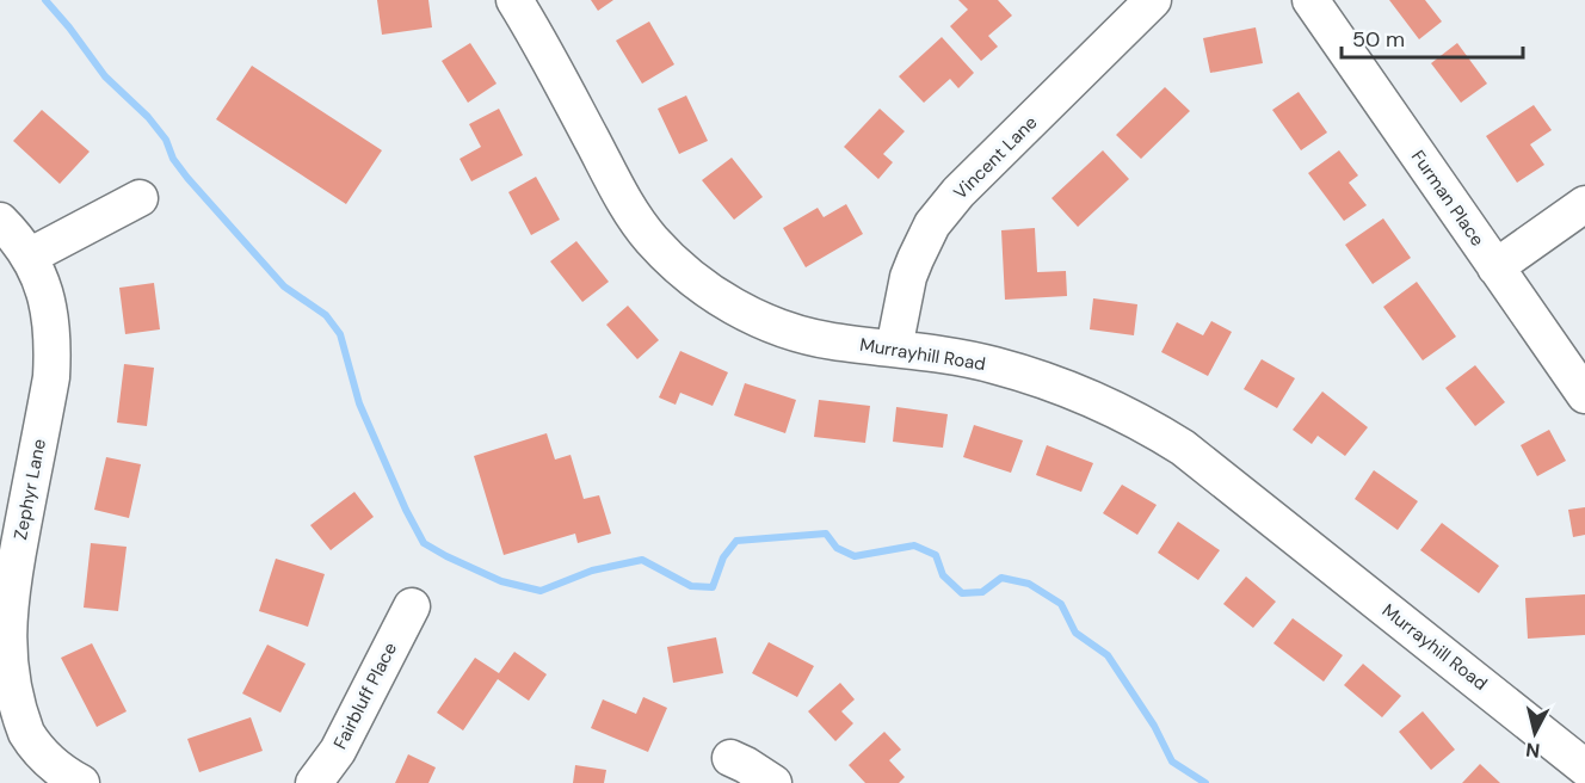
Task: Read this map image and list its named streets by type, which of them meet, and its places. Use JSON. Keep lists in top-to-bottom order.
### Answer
{
  "streets": {
    "street": [
      "Vincent Lane",
      "Furman Place",
      "Murrayhill Road",
      "Zephyr Lane",
      "Fairbluff Place"
    ]
  },
  "crossings": [
    ["Vincent Lane", "Murrayhill Road"]
  ],
  "scale_bar": "50 m",
  "north": "bottom"
}
